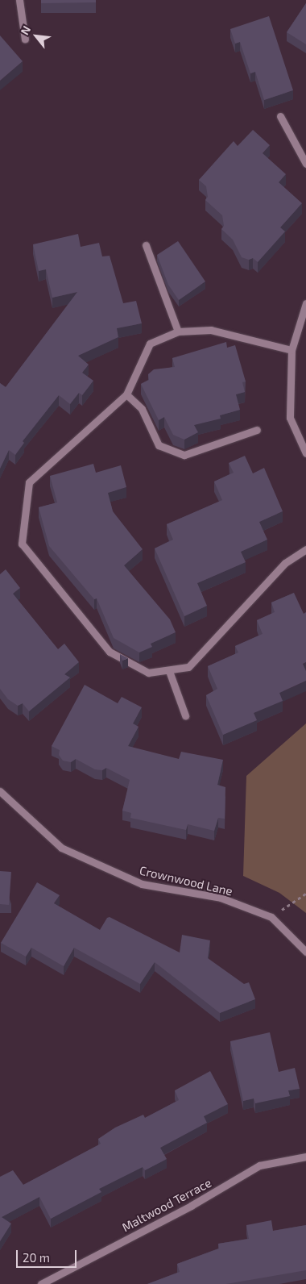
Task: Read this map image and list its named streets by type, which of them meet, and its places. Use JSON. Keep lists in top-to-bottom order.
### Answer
{
  "streets": {
    "street": ["Crownwood Lane", "Maltwood Terrace"]
  },
  "scale_bar": "20 m",
  "north": "top left"
}
